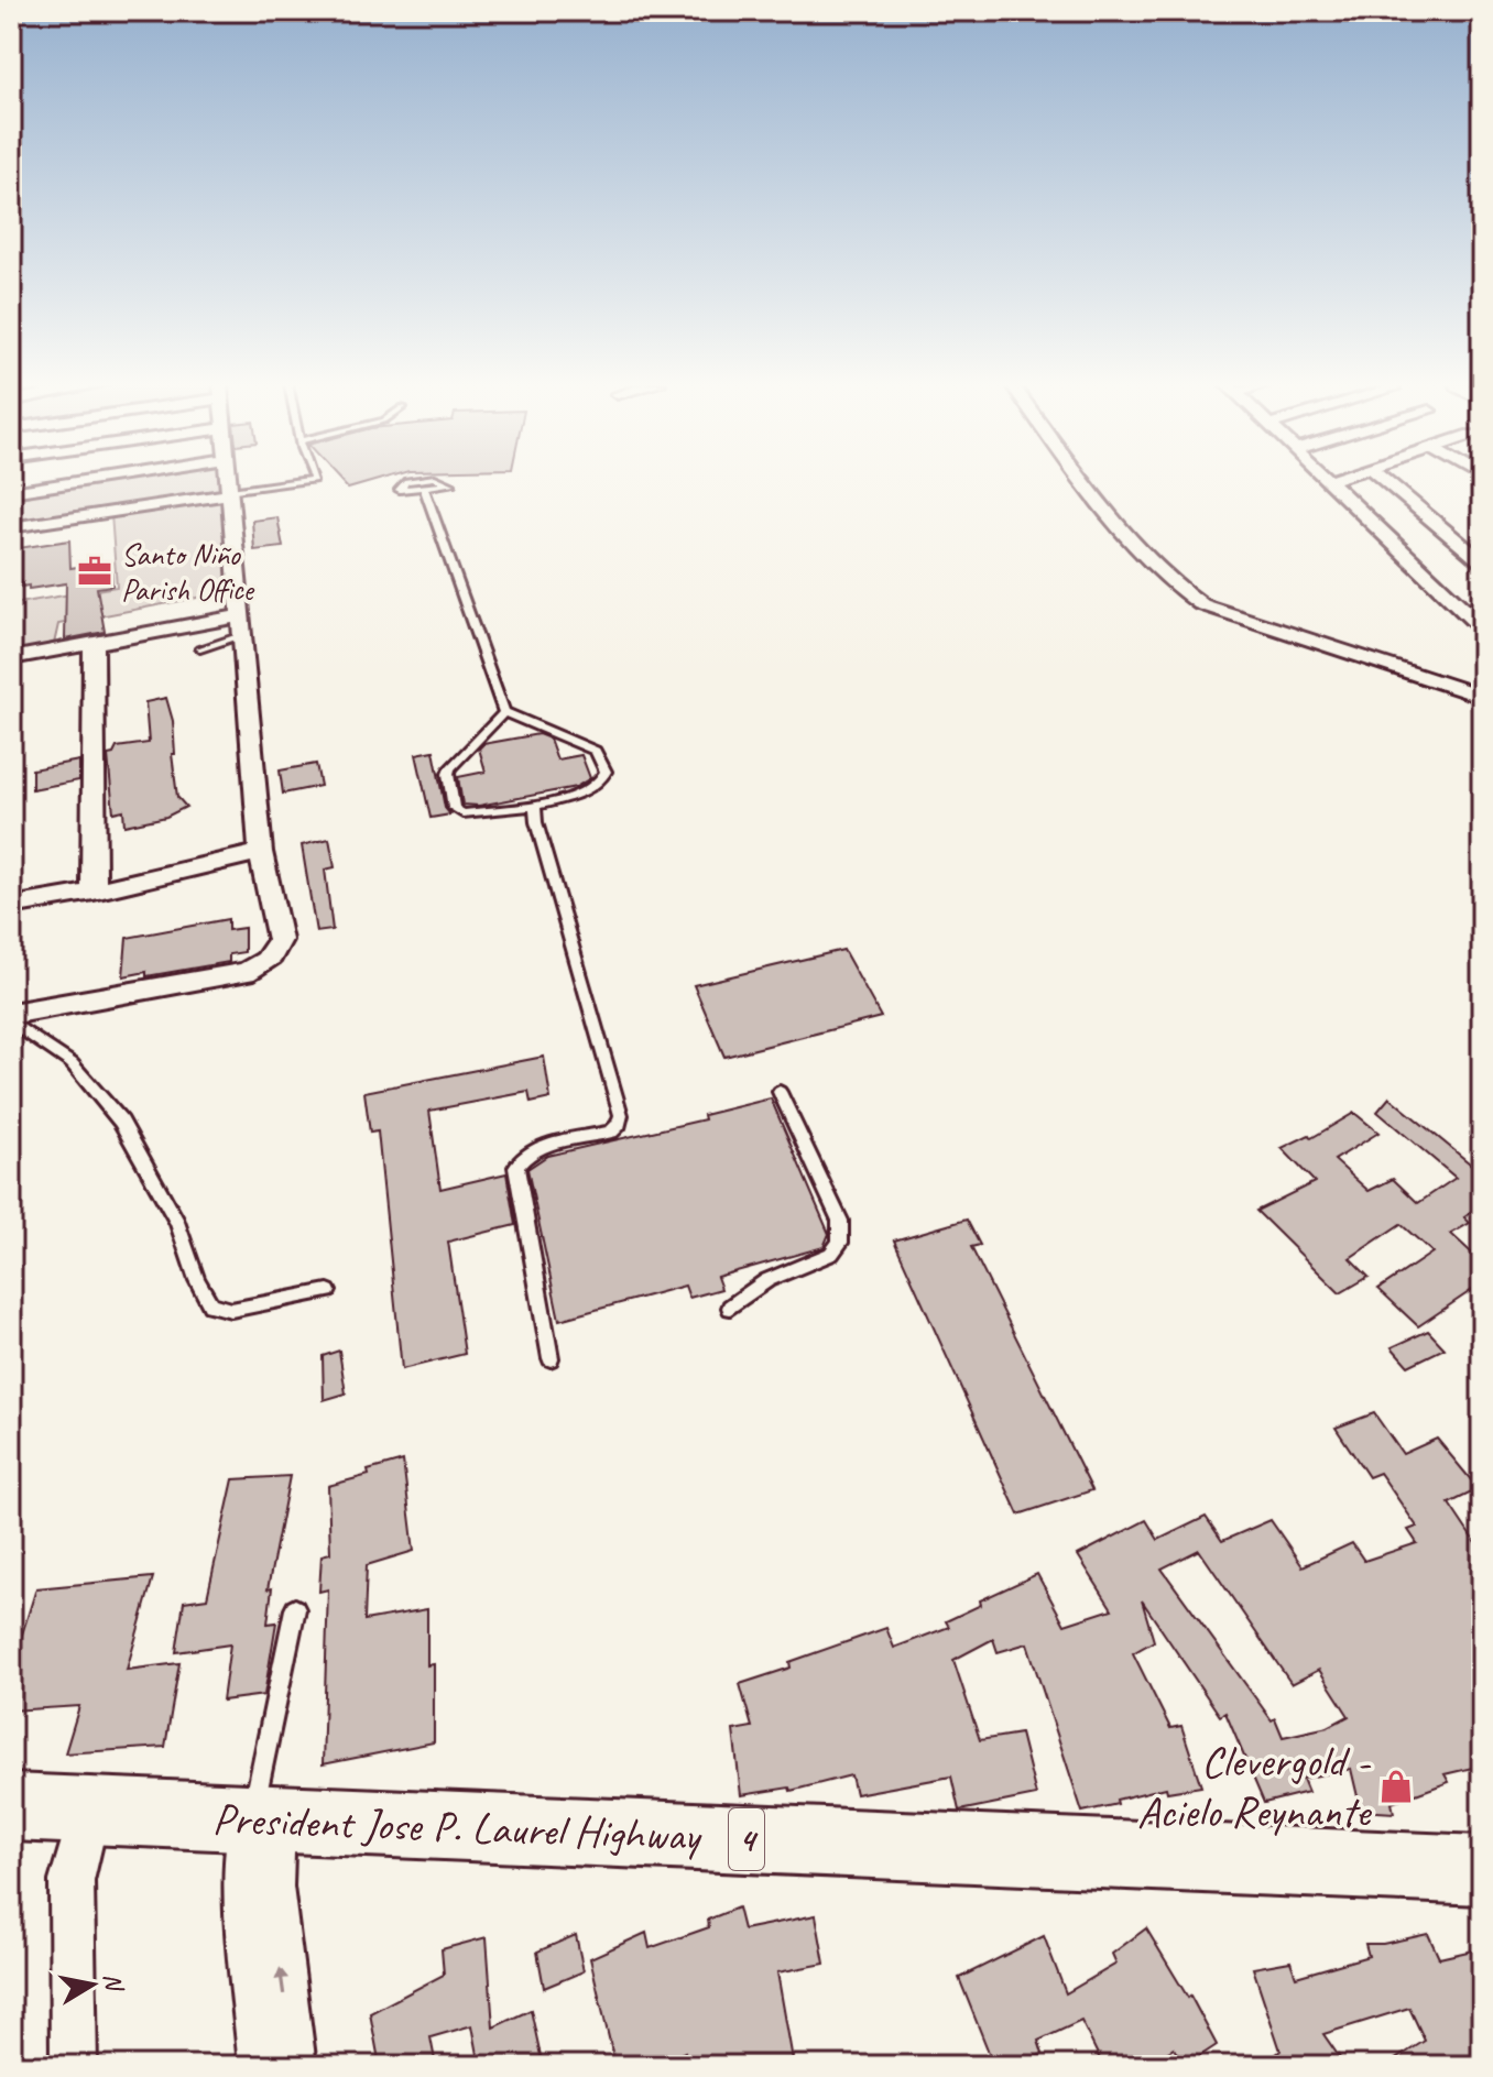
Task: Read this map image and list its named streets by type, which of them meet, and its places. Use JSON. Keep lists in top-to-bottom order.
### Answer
{
  "streets": {
    "main road": ["President Jose P. Laurel Highway", "4"]
  },
  "places": {
    "office": ["Santo Niño Parish Office"],
    "shop": ["Clevergold - Acielo Reynante"]
  },
  "north": "right"
}
